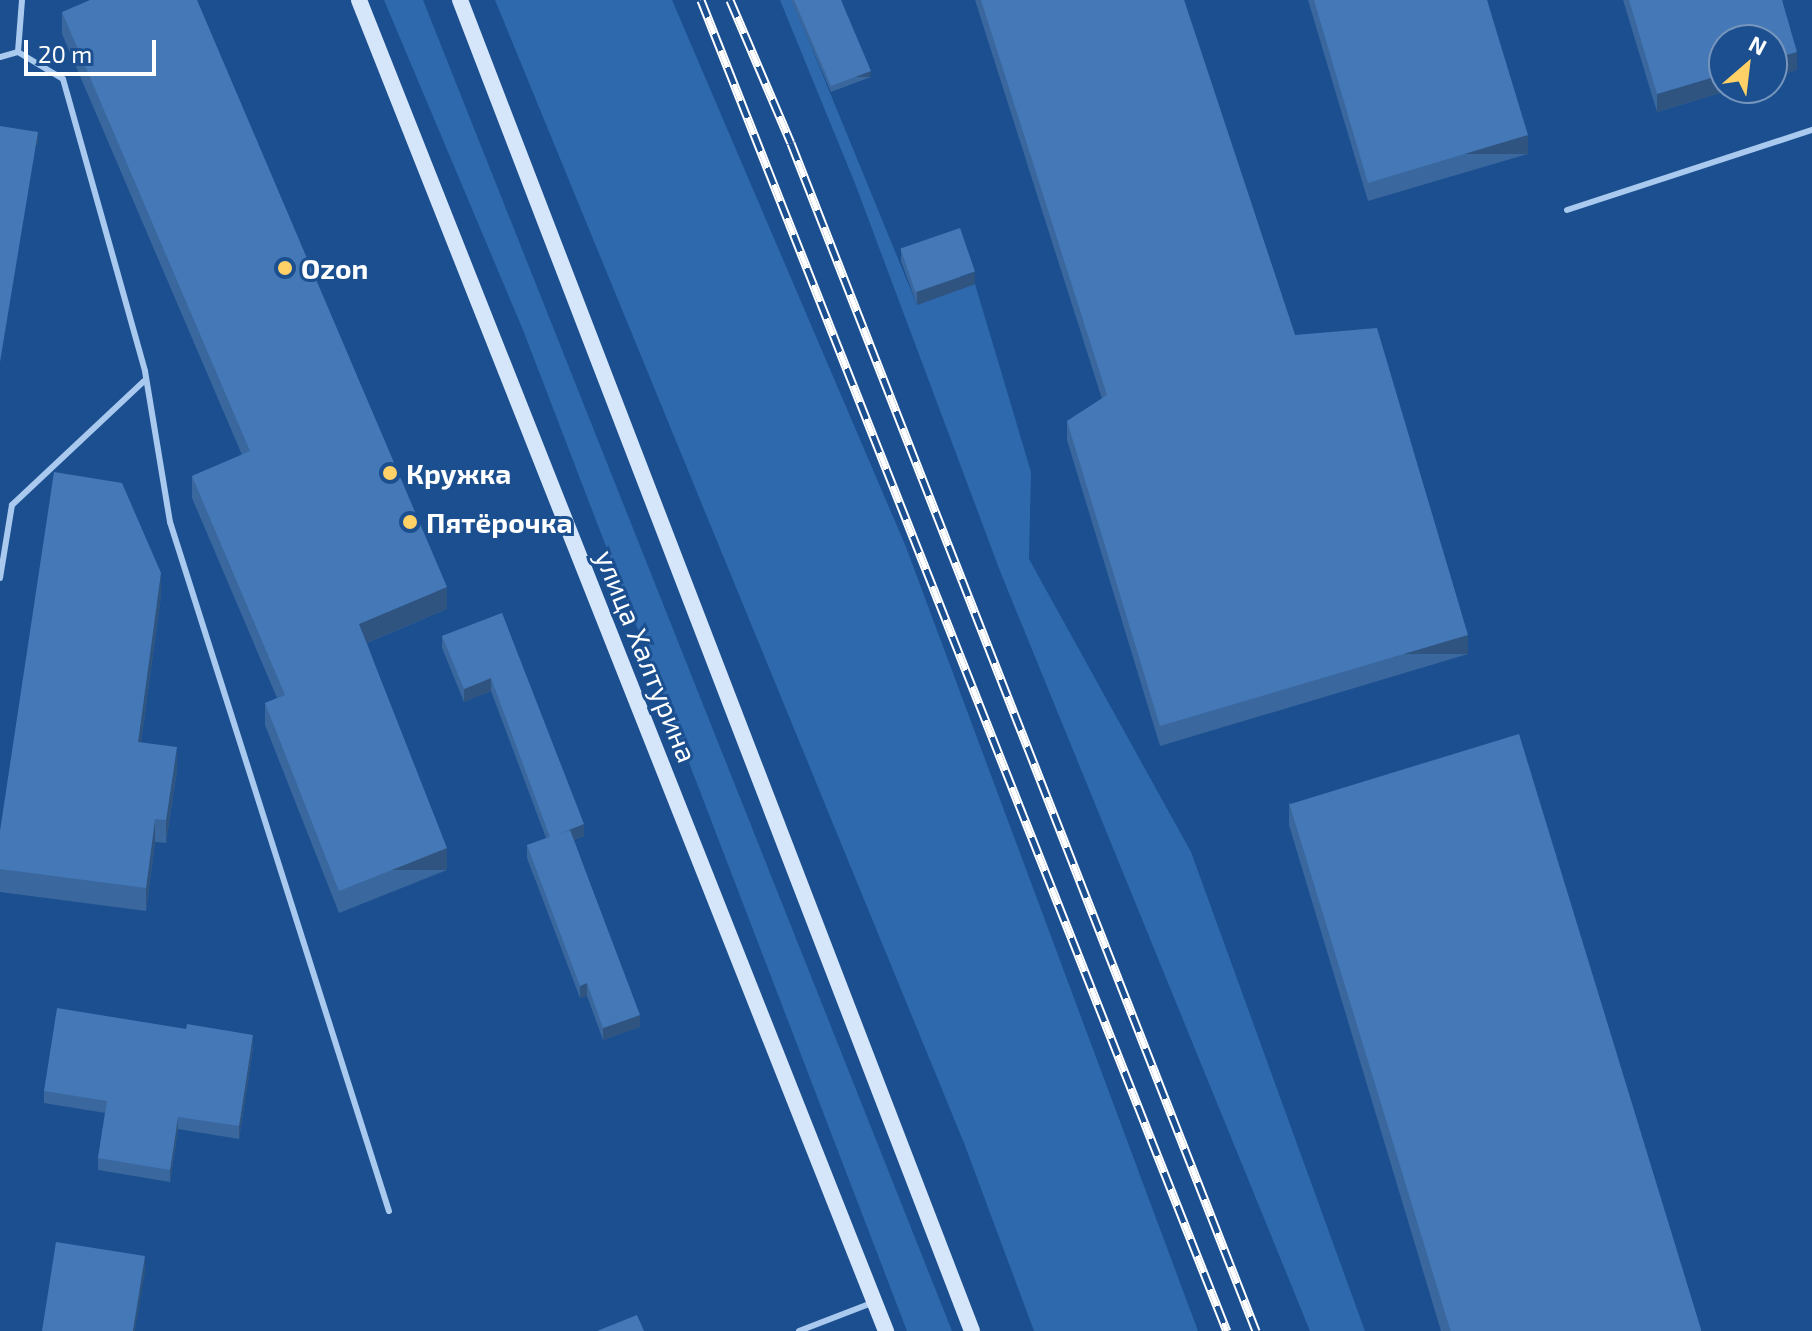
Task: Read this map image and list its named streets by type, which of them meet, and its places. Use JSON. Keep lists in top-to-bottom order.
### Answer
{
  "streets": {
    "main road": ["улица Халтурина"]
  },
  "places": ["Ozon", "Кружка", "Пятёрочка"],
  "scale_bar": "20 m",
  "north": "top right"
}
